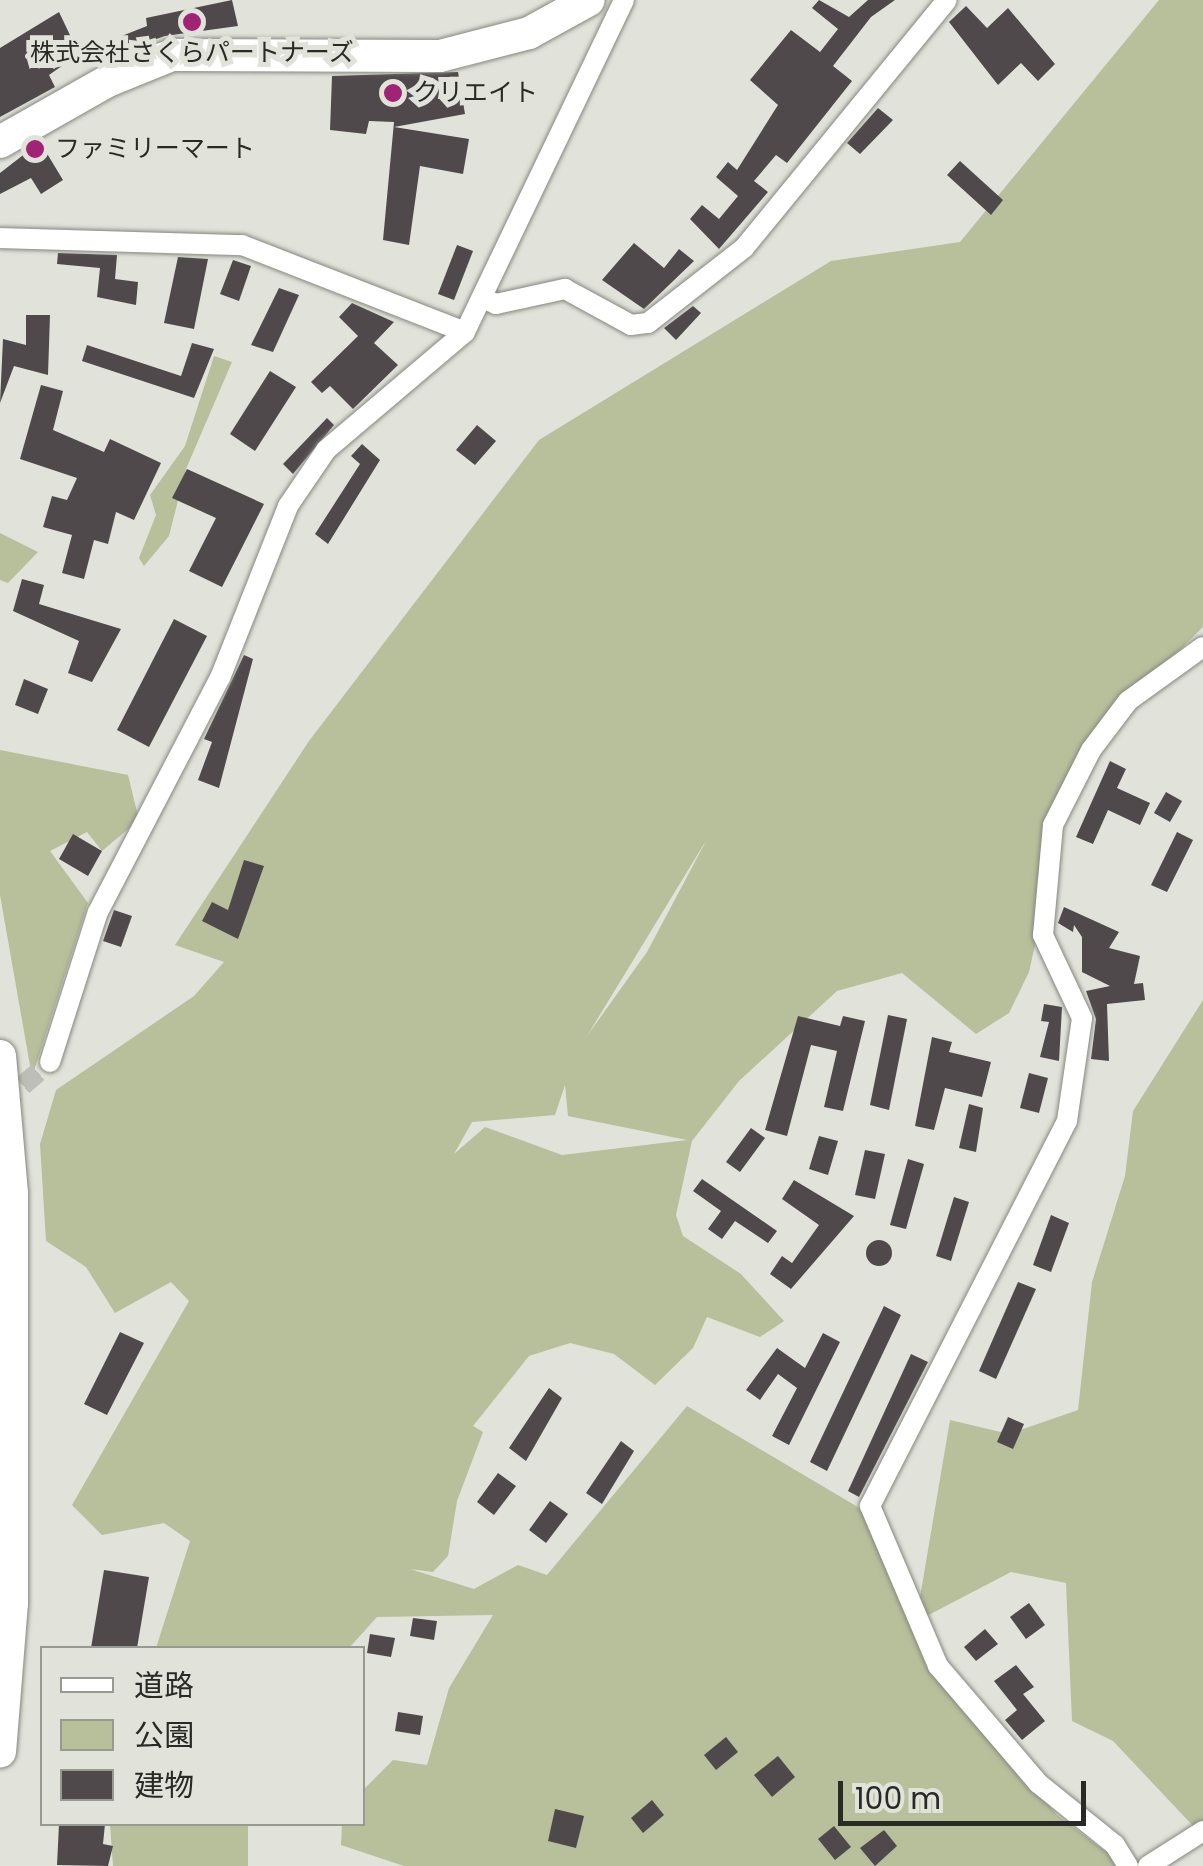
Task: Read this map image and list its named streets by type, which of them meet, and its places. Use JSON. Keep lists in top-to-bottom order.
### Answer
{
  "places": ["株式会社さくらパートナーズ", "クリエイト", "ファミリーマート"],
  "legend": ["道路", "公園", "建物"],
  "scale_bar": "100 m"
}
